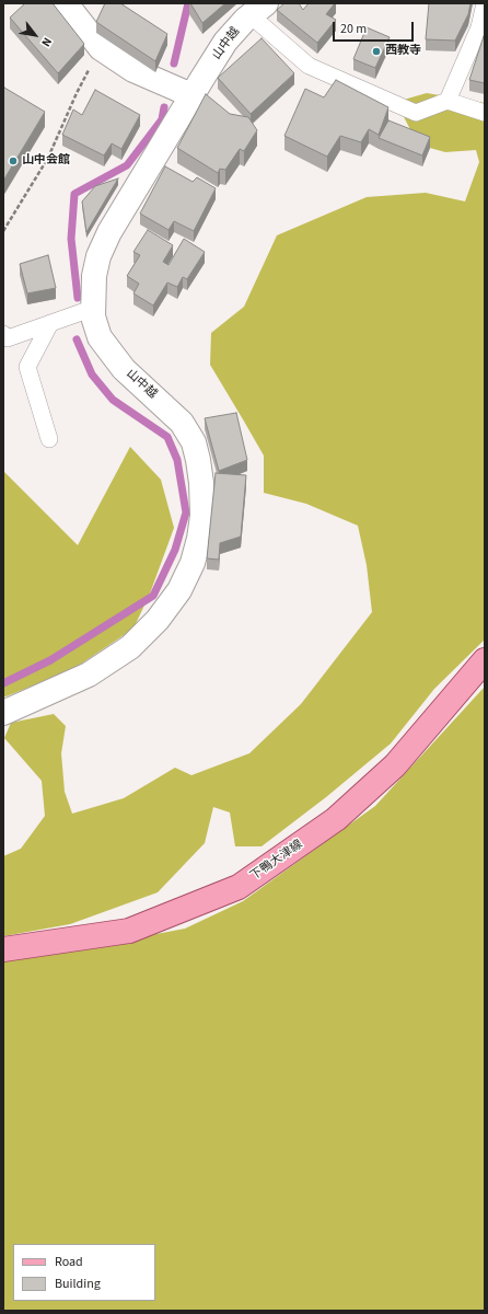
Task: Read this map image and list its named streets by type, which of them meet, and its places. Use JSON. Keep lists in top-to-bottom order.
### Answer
{
  "streets": {
    "main road": ["下鴨大津線"],
    "street": ["山中越"]
  },
  "places": ["西教寺", "山中会館"],
  "legend": ["Road", "Building"],
  "scale_bar": "20 m",
  "north": "bottom right"
}
